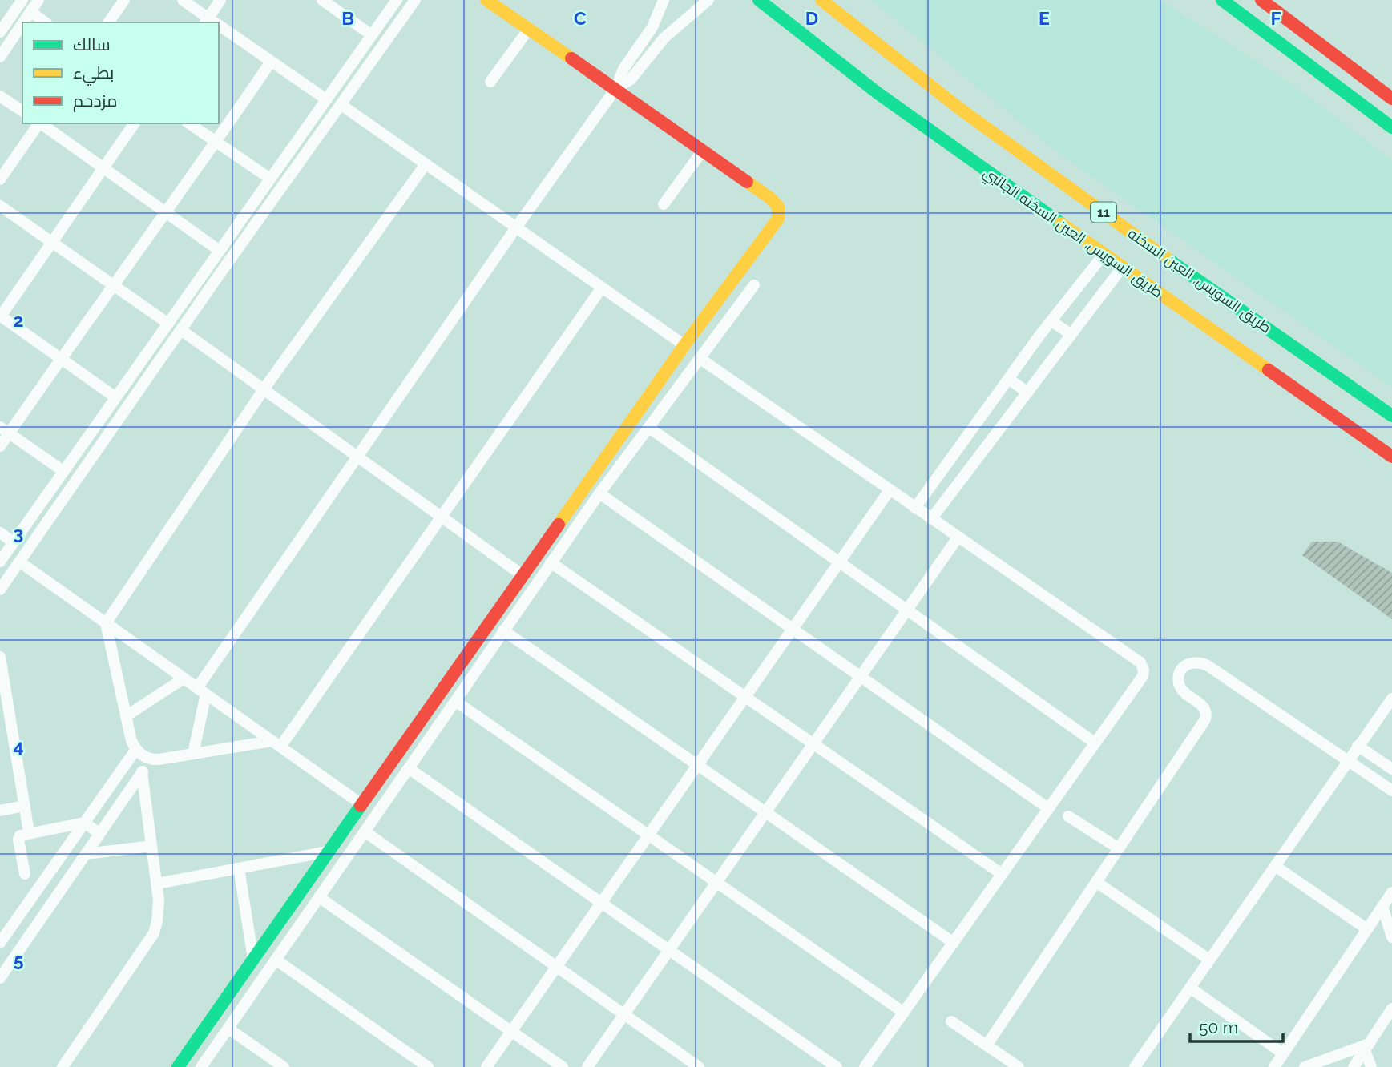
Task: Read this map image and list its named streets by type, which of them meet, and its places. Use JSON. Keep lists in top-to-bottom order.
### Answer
{
  "streets": {
    "main road": ["11", "طريق السويس, العين السخنه الجانبي", "طريق السويس, العين السخنه"]
  },
  "legend": ["سالك", "بطيء", "مزدحم"],
  "scale_bar": "50 m",
  "grid": {
    "columns": [
      "B",
      "C",
      "D",
      "E",
      "F"
    ],
    "rows": [
      "2",
      "3",
      "4",
      "5"
    ]
  }
}
